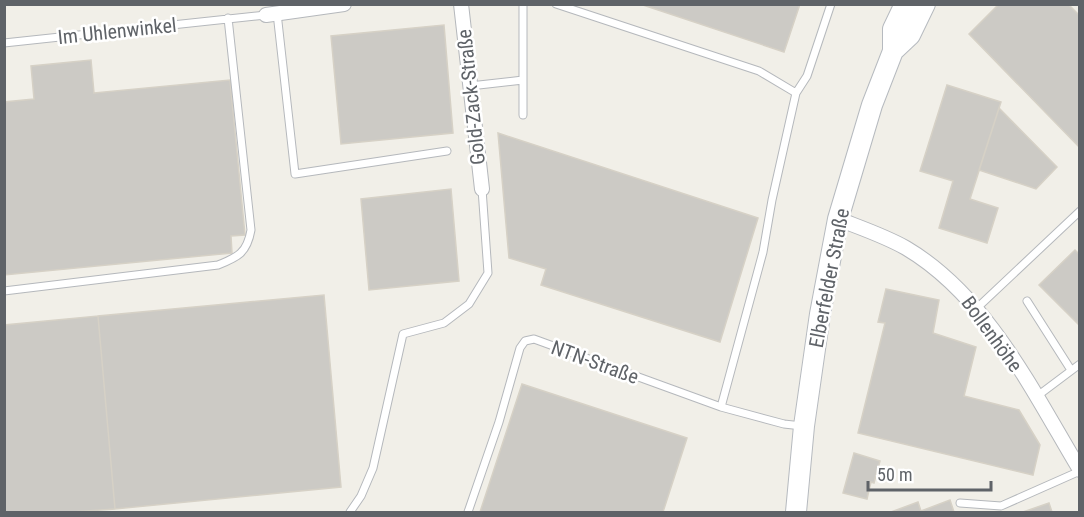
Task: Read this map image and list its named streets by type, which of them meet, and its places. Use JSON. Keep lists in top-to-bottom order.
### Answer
{
  "streets": {
    "street": ["Gold-Zack-Straße", "Elberfelder Straße", "Bollenhöhe"],
    "lane": ["Im Uhlenwinkel", "NTN-Straße"]
  },
  "crossings": [
    ["Elberfelder Straße", "Bollenhöhe"],
    ["Elberfelder Straße", "NTN-Straße"]
  ],
  "scale_bar": "50 m"
}
